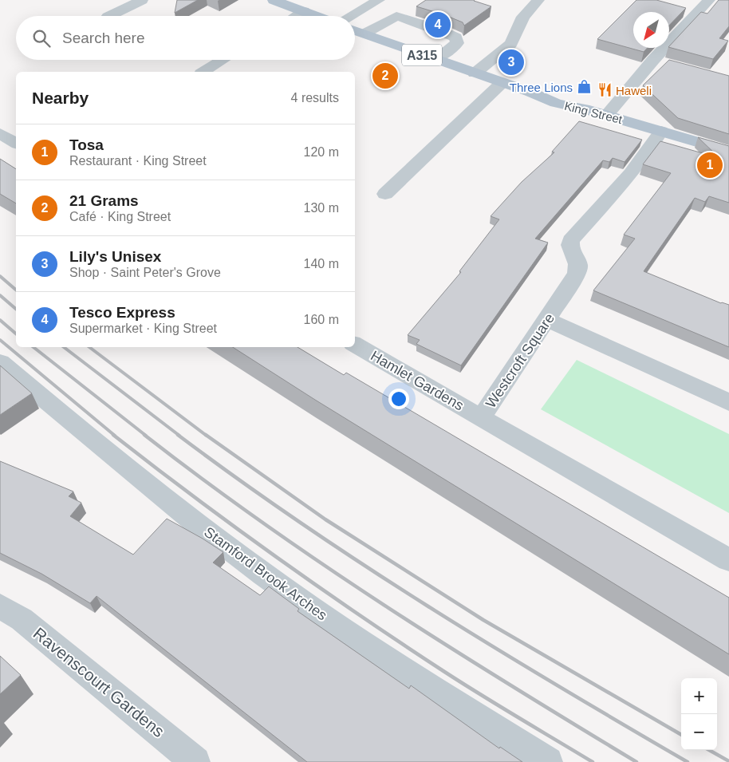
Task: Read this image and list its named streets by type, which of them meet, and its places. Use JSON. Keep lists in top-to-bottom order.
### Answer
{
  "streets": {
    "main road": ["A315", "King Street"],
    "street": [
      "Westcroft Square",
      "Hamlet Gardens",
      "Stamford Brook Arches",
      "Ravenscourt Gardens"
    ]
  },
  "crossings": [
    ["King Street", "Westcroft Square"],
    ["Westcroft Square", "Hamlet Gardens"]
  ],
  "places": {
    "shop": ["Three Lions"],
    "restaurant": ["Haweli"]
  },
  "north": "bottom left",
  "page": {
    "pins": [
      "4",
      "3",
      "2",
      "1"
    ],
    "search": "Search here",
    "heading": ["Nearby", "4 results"],
    "list": [
      {
        "mark": "1",
        "name": "Tosa",
        "note": "Restaurant · King Street",
        "value": "120 m"
      },
      {
        "mark": "2",
        "name": "21 Grams",
        "note": "Café · King Street",
        "value": "130 m"
      },
      {
        "mark": "3",
        "name": "Lily's Unisex",
        "note": "Shop · Saint Peter's Grove",
        "value": "140 m"
      },
      {
        "mark": "4",
        "name": "Tesco Express",
        "note": "Supermarket · King Street",
        "value": "160 m"
      }
    ],
    "map_buttons": ["+", "−"]
  }
}
